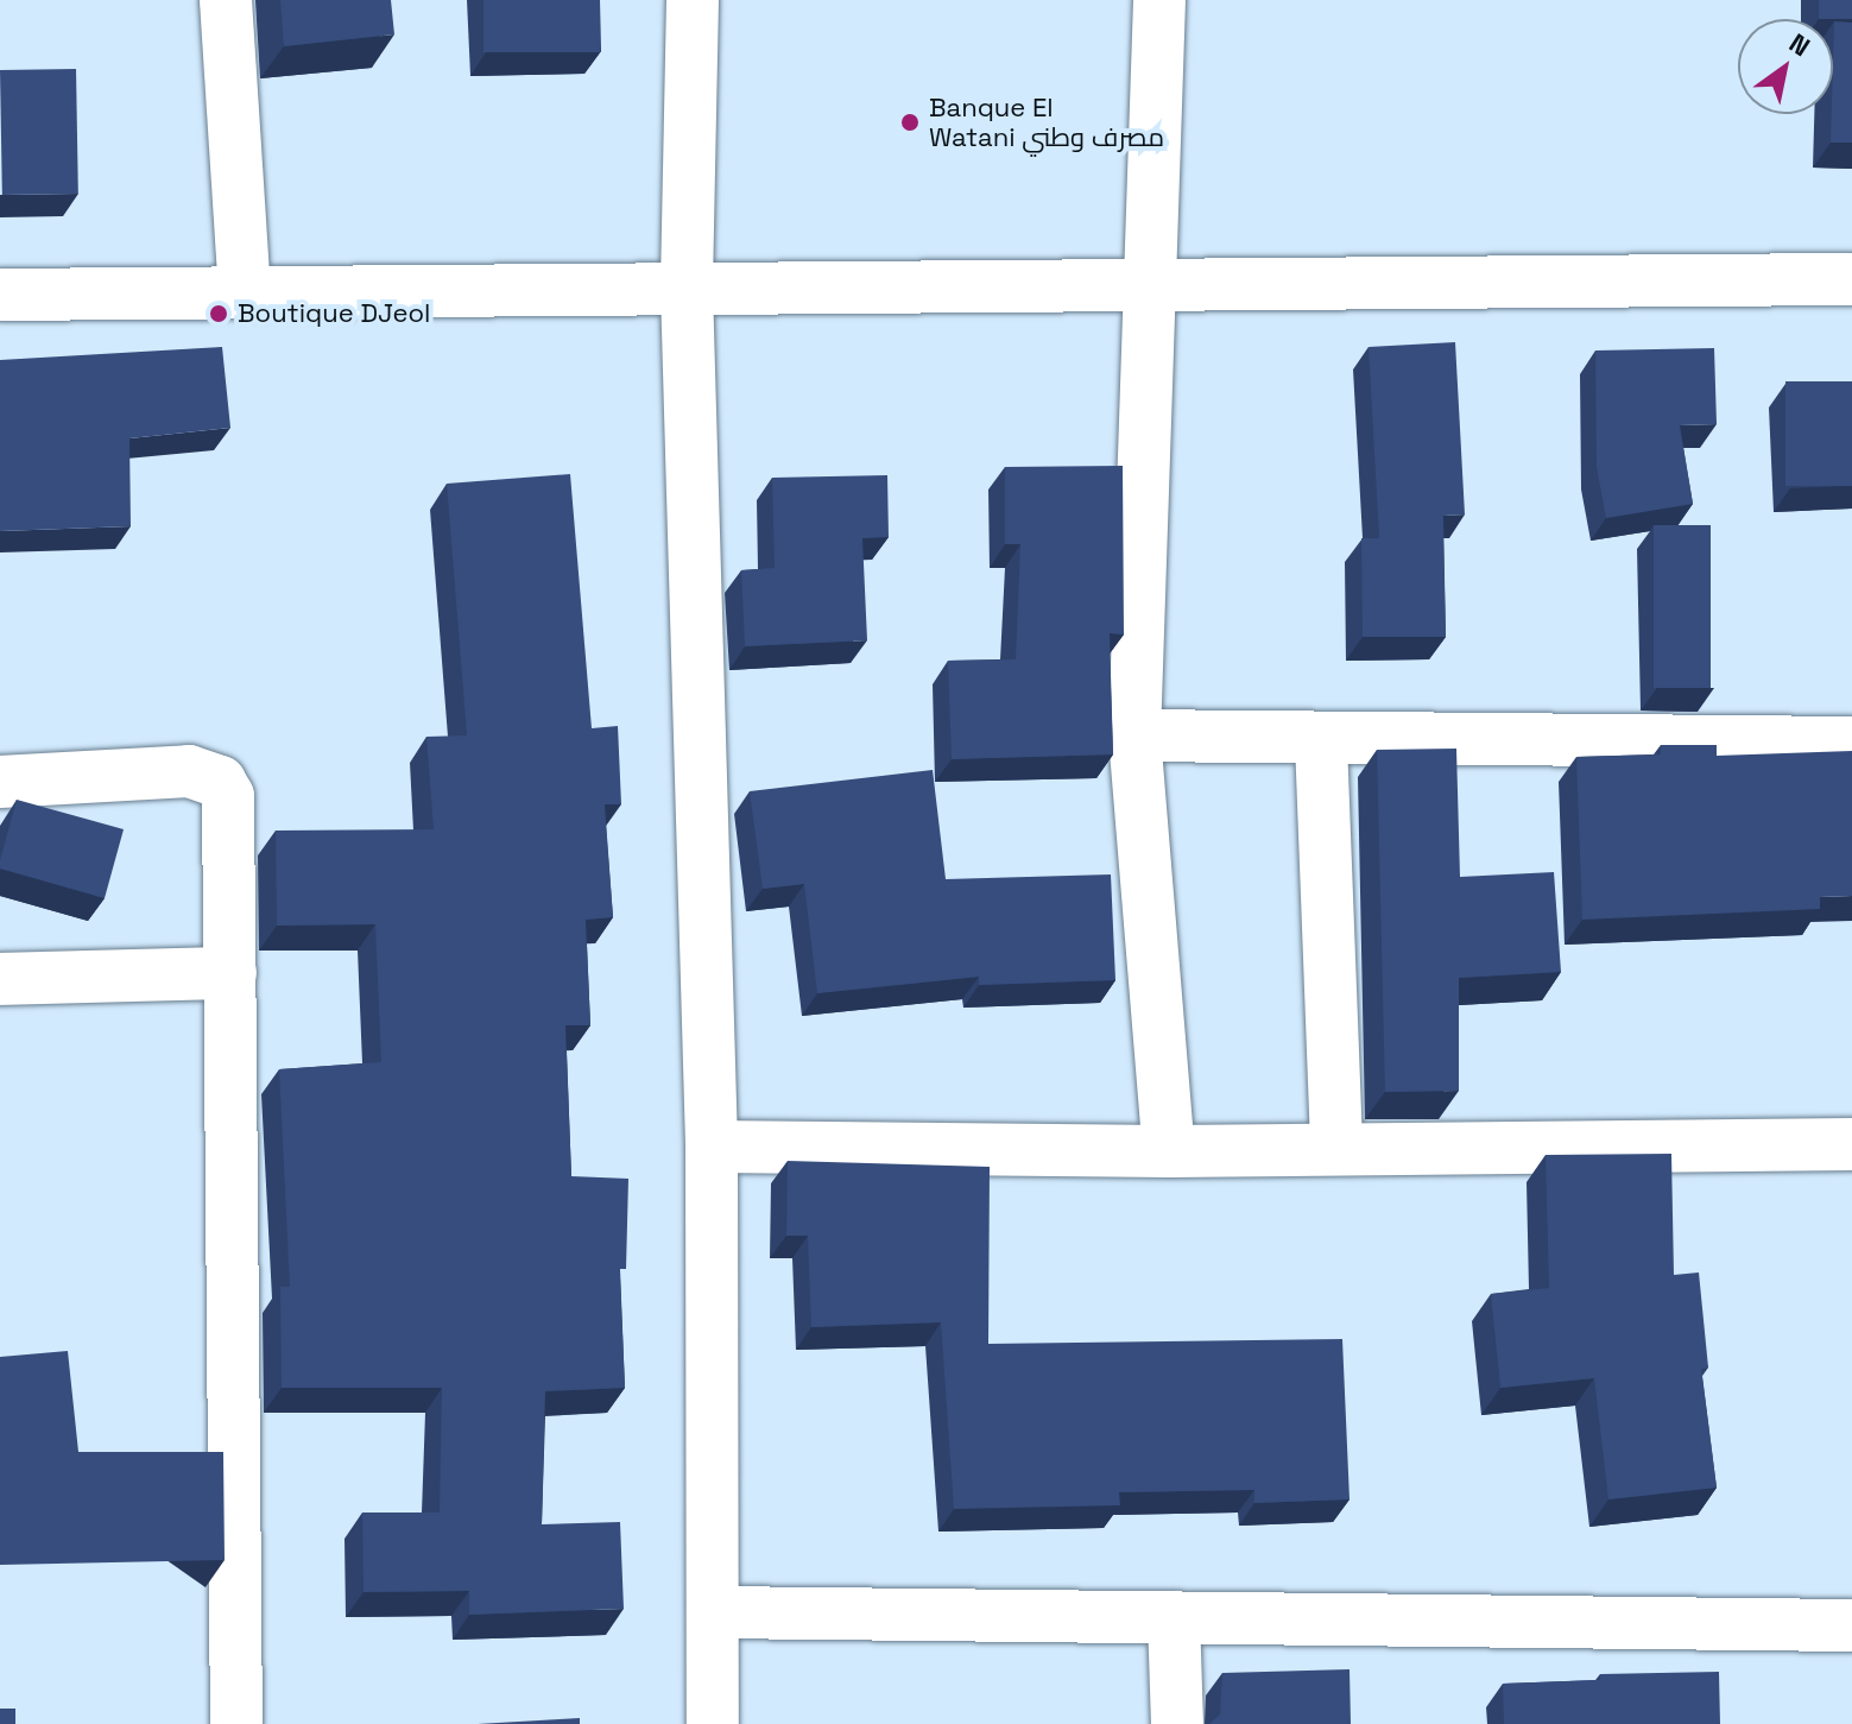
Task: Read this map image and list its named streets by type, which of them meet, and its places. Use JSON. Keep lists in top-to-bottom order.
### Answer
{
  "places": ["Banque El Watani مصرف وطني", "Boutique DJeol"],
  "north": "top right"
}
